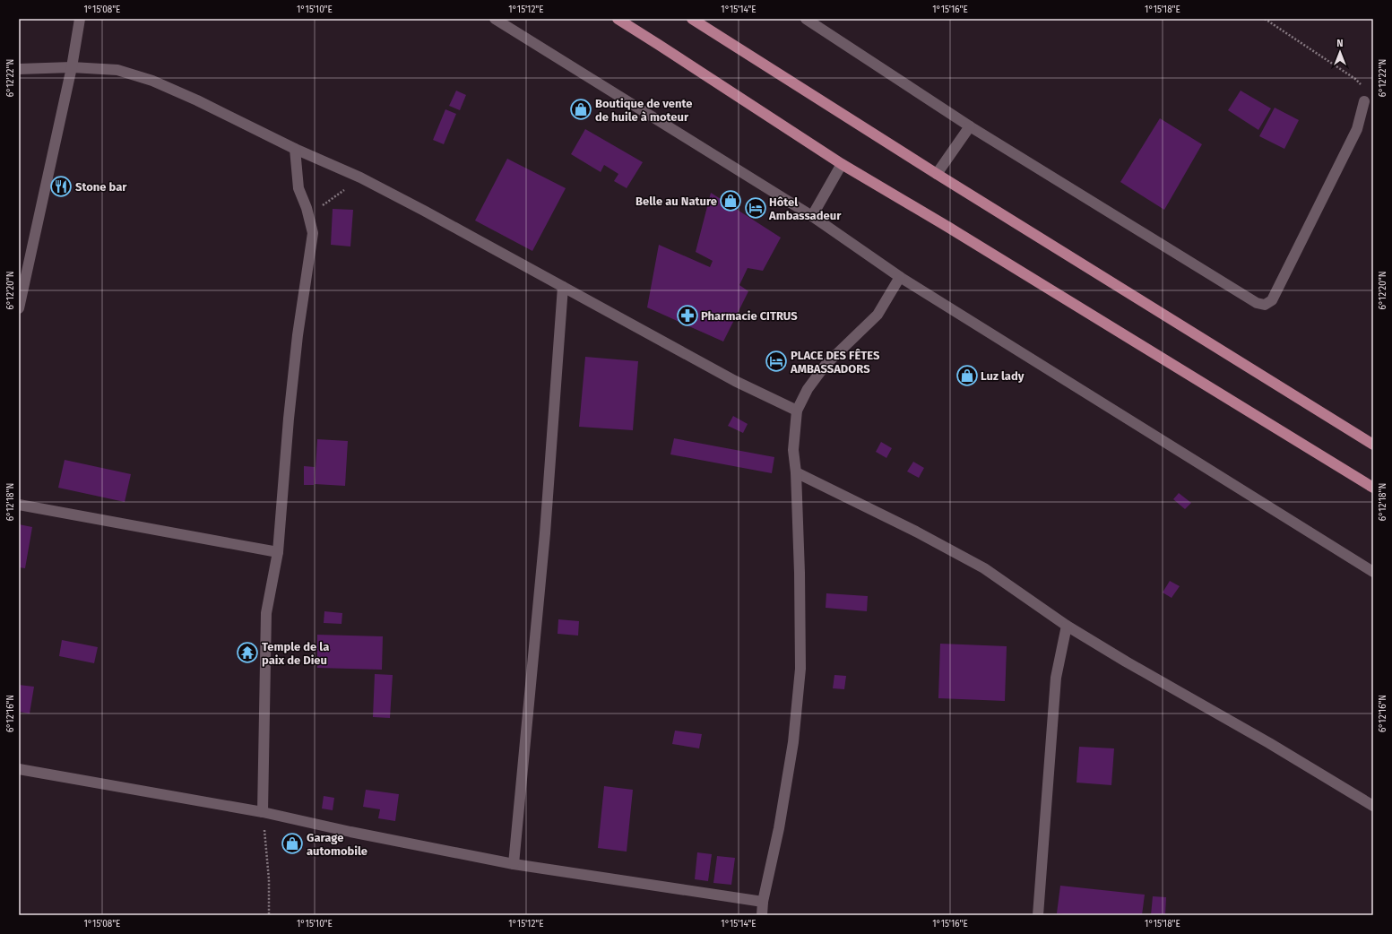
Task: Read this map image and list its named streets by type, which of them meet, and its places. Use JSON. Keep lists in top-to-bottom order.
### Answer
{
  "places": {
    "shop": [
      "Boutique de vente de huile à moteur",
      "Belle au Nature",
      "Luz lady",
      "Garage automobile"
    ],
    "restaurant": ["Stone bar"],
    "hotel": ["Hôtel Ambassadeur", "PLACE DES FÊTES AMBASSADORS"],
    "pharmacy": ["Pharmacie CITRUS"],
    "temple": ["Temple de la paix de Dieu"]
  },
  "north": "top",
  "coordinates": [
    "1°15'08\"E",
    "1°15'10\"E",
    "1°15'12\"E",
    "1°15'14\"E",
    "1°15'16\"E",
    "1°15'18\"E",
    "6°12'22\"N",
    "6°12'20\"N",
    "6°12'18\"N",
    "6°12'16\"N"
  ]
}
